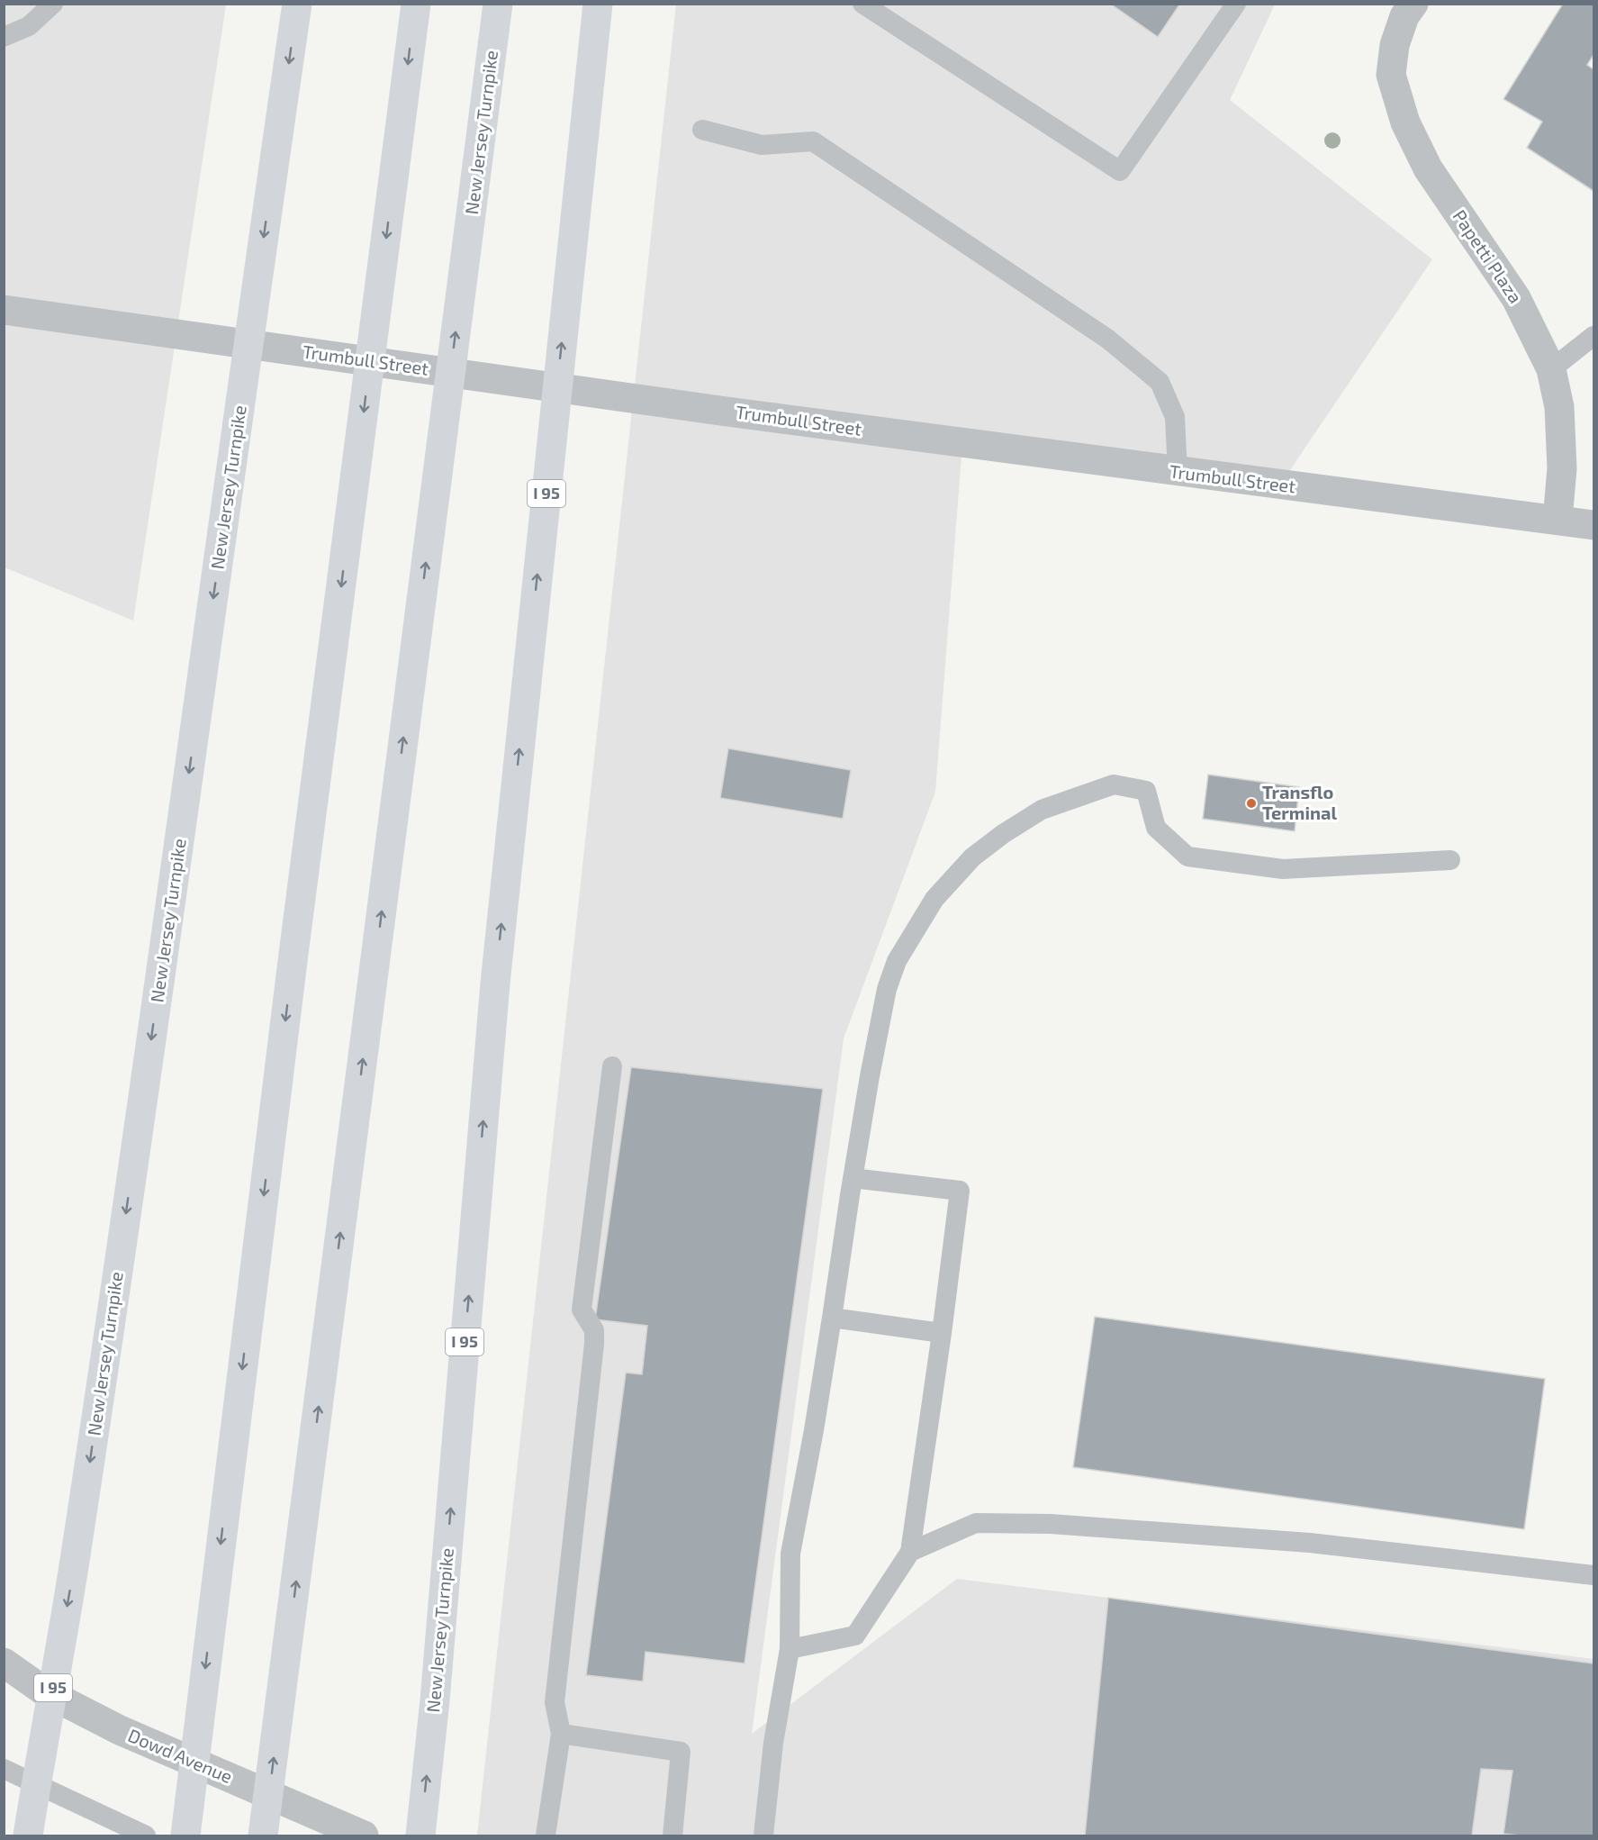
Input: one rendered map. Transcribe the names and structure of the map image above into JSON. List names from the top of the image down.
{
  "streets": {
    "highway": ["New Jersey Turnpike", "I 95"],
    "street": ["Papetti Plaza", "Trumbull Street", "Dowd Avenue"]
  },
  "crossings": [
    ["Papetti Plaza", "Trumbull Street"]
  ],
  "places": ["Transflo Terminal"]
}
